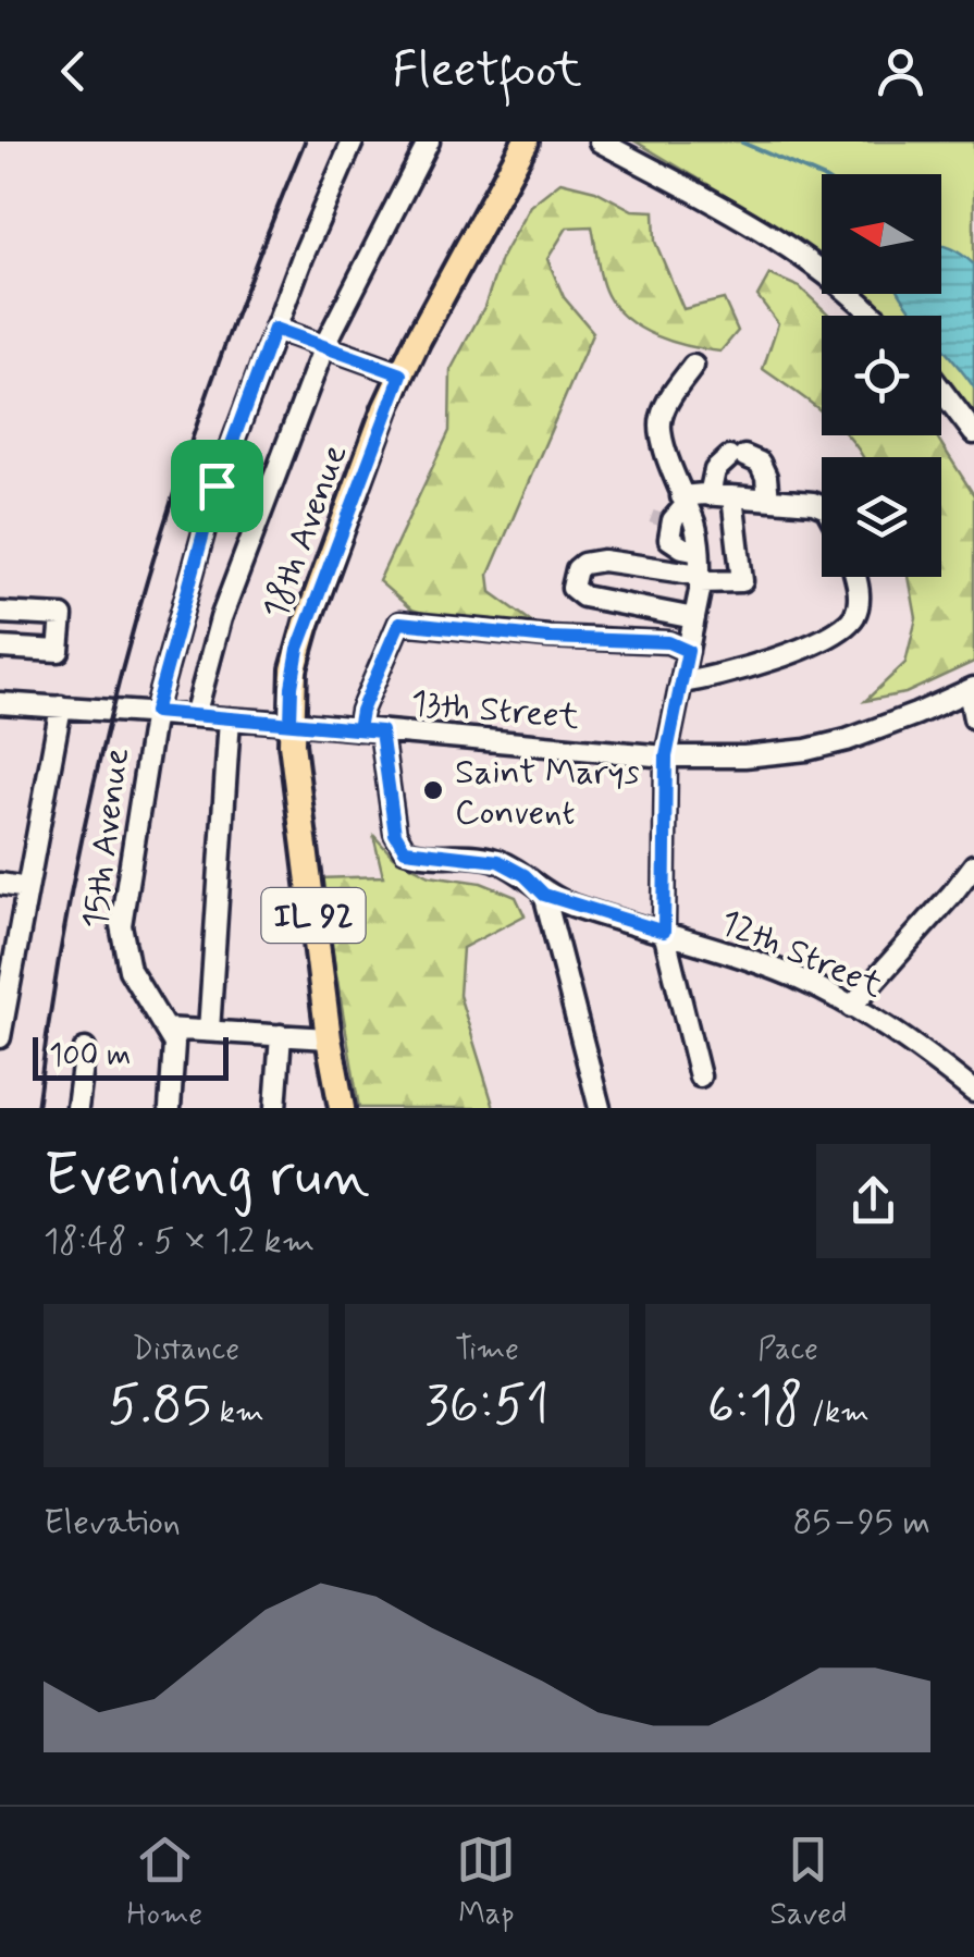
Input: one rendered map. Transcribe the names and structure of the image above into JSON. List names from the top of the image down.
{
  "streets": {
    "main road": ["18th Avenue", "IL 92"],
    "street": ["13th Street", "15th Avenue", "12th Street"]
  },
  "crossings": [
    ["18th Avenue", "13th Street"],
    ["13th Street", "15th Avenue"],
    ["13th Street", "12th Street"]
  ],
  "places": ["Saint Marys Convent"],
  "scale_bar": "100 m",
  "north": "left",
  "page": {
    "header": "Fleetfoot",
    "scale": "100 m",
    "heading": ["Evening run", "18:48 · 5 × 1.2 km"],
    "stats": [
      ["Distance", "5.85 km"],
      ["Time", "36:51"],
      ["Pace", "6:18 /km"]
    ],
    "chart": ["Elevation", "85–95 m"],
    "tabs": ["Home", "Map", "Saved"]
  }
}
